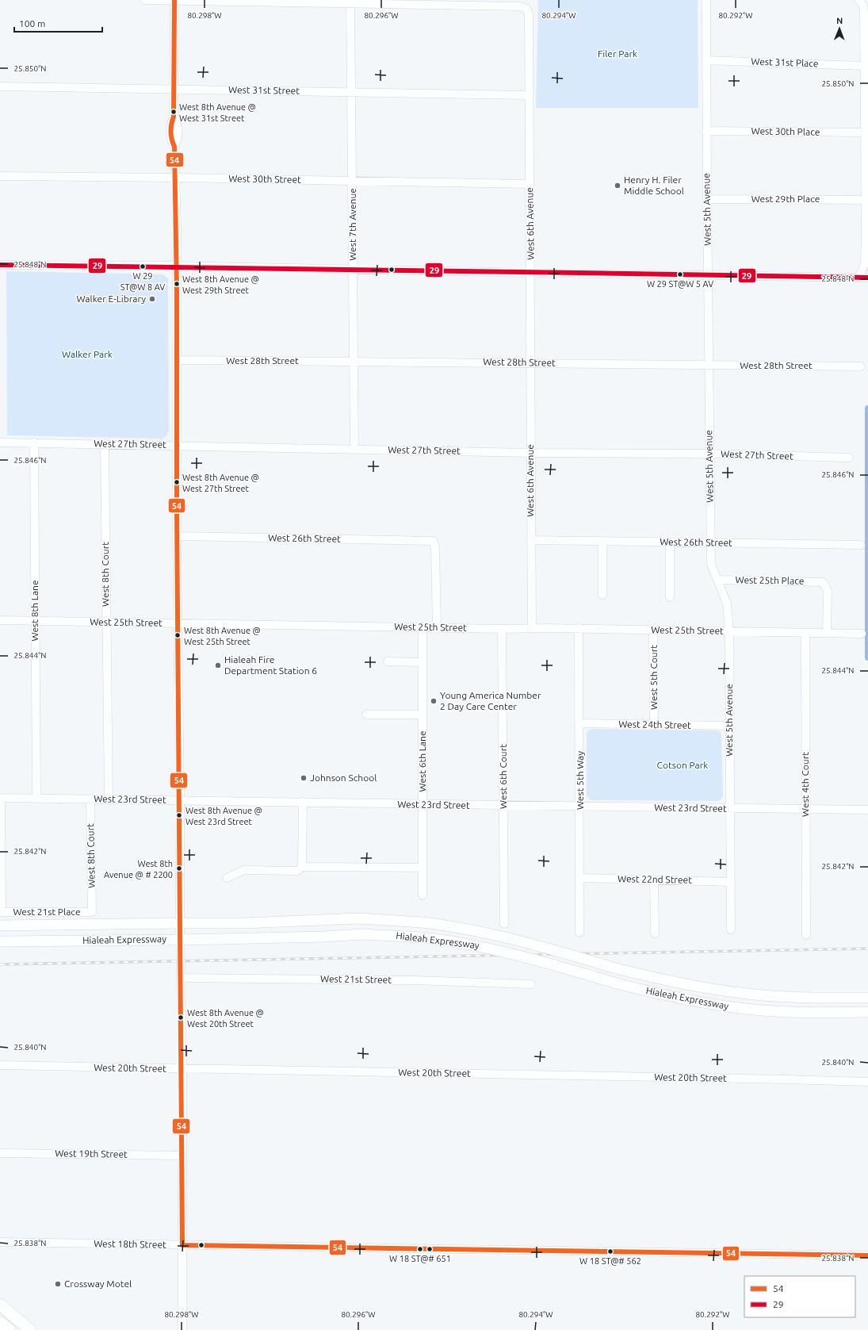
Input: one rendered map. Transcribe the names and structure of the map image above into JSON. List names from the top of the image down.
{
  "streets": {
    "main road": ["Hialeah Expressway"],
    "street": [
      "West 31st Place",
      "West 31st Street",
      "West 30th Place",
      "West 30th Street",
      "West 29th Place",
      "West 5th Avenue",
      "West 6th Avenue",
      "West 7th Avenue",
      "West 28th Street",
      "West 27th Street",
      "West 26th Street",
      "West 8th Court",
      "West 25th Place",
      "West 8th Lane",
      "West 25th Street",
      "West 5th Court",
      "West 24th Street",
      "West 6th Lane",
      "West 6th Court",
      "West 5th Way",
      "West 4th Court",
      "West 23rd Street",
      "West 22nd Street",
      "West 21st Place",
      "West 21st Street",
      "West 20th Street",
      "West 19th Street",
      "West 18th Street"
    ]
  },
  "crossings": [
    ["West 31st Place", "West 5th Avenue"],
    ["West 31st Street", "West 6th Avenue"],
    ["West 31st Street", "West 7th Avenue"],
    ["West 30th Place", "West 5th Avenue"],
    ["West 30th Street", "West 6th Avenue"],
    ["West 30th Street", "West 7th Avenue"],
    ["West 29th Place", "West 5th Avenue"],
    ["West 5th Avenue", "West 28th Street"],
    ["West 5th Avenue", "West 27th Street"],
    ["West 5th Avenue", "West 26th Street"],
    ["West 5th Avenue", "West 25th Place"],
    ["West 5th Avenue", "West 25th Street"],
    ["West 5th Avenue", "West 24th Street"],
    ["West 5th Avenue", "West 23rd Street"],
    ["West 5th Avenue", "West 22nd Street"],
    ["West 6th Avenue", "West 7th Avenue"],
    ["West 6th Avenue", "West 28th Street"],
    ["West 6th Avenue", "West 27th Street"],
    ["West 6th Avenue", "West 26th Street"],
    ["West 6th Avenue", "West 25th Street"],
    ["West 7th Avenue", "West 28th Street"],
    ["West 7th Avenue", "West 27th Street"],
    ["West 27th Street", "West 8th Court"],
    ["West 27th Street", "West 8th Lane"],
    ["West 26th Street", "West 25th Street"],
    ["West 8th Court", "West 25th Street"],
    ["West 8th Court", "West 23rd Street"],
    ["West 8th Court", "West 21st Place"],
    ["West 25th Place", "West 25th Street"],
    ["West 8th Lane", "West 25th Street"],
    ["West 8th Lane", "West 23rd Street"],
    ["West 25th Street", "West 5th Court"],
    ["West 25th Street", "West 6th Lane"],
    ["West 25th Street", "West 6th Court"],
    ["West 25th Street", "West 5th Way"],
    ["West 25th Street", "West 4th Court"],
    ["West 5th Court", "West 24th Street"],
    ["West 24th Street", "West 5th Way"],
    ["West 6th Lane", "West 23rd Street"],
    ["West 6th Court", "West 23rd Street"],
    ["West 5th Way", "West 23rd Street"],
    ["West 5th Way", "West 22nd Street"],
    ["West 4th Court", "West 23rd Street"]
  ],
  "parks": ["Filer Park", "Walker Park", "Cotson Park"],
  "places": [
    "West 8th Avenue @ West 31st Street",
    "Henry H. Filer Middle School",
    "W 29 ST@W 8 AV",
    "W 29 ST@W 5 AV",
    "West 8th Avenue @ West 29th Street",
    "Walker E-Library",
    "West 8th Avenue @ West 27th Street",
    "West 8th Avenue @ West 25th Street",
    "Hialeah Fire Department Station 6",
    "Young America Number 2 Day Care Center",
    "Johnson School",
    "West 8th Avenue @ West 23rd Street",
    "West 8th Avenue @ # 2200",
    "West 8th Avenue @ West 20th Street",
    "W 18 ST@# 651",
    "W 18 ST@# 562",
    "Crossway Motel"
  ],
  "lines": ["transit line 54", "transit line 29"],
  "legend": ["54", "29"],
  "scale_bar": "100 m",
  "north": "top",
  "coordinates": [
    "80.298°W",
    "80.296°W",
    "80.294°W",
    "80.292°W",
    "25.850°N",
    "25.848°N",
    "25.846°N",
    "25.844°N",
    "25.842°N",
    "25.840°N",
    "25.838°N"
  ]
}
